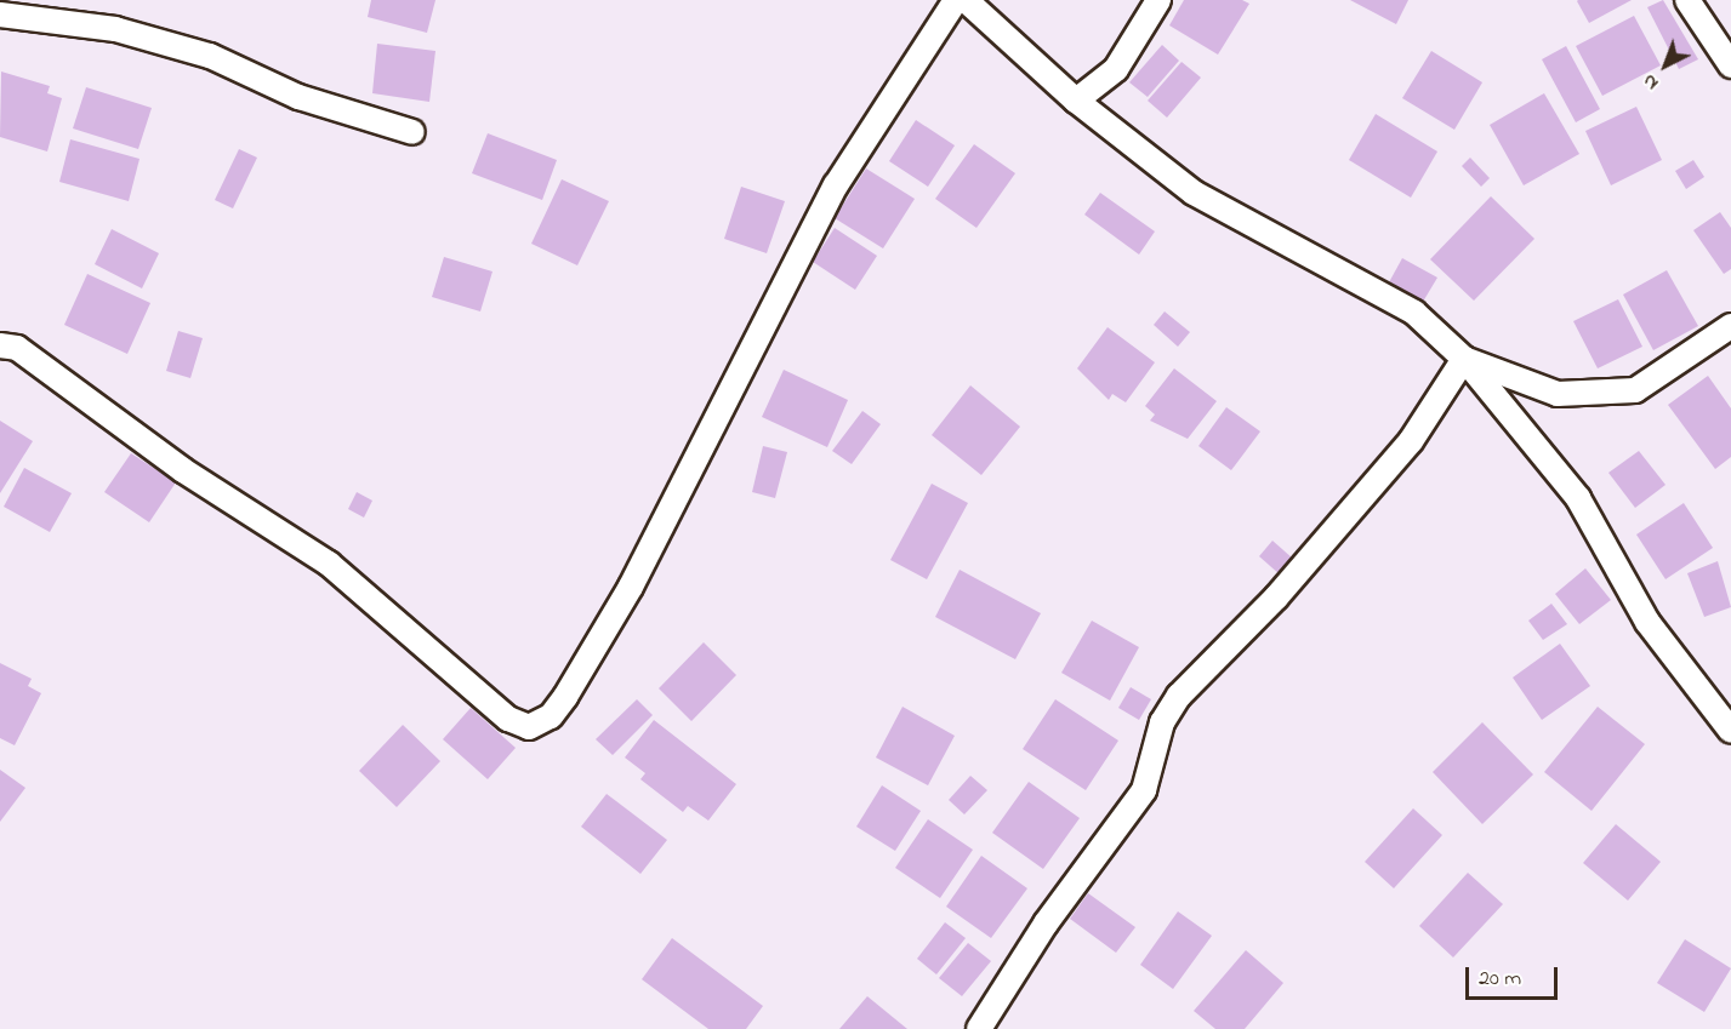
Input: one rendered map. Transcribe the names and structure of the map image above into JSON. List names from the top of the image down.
{
  "scale_bar": "20 m",
  "north": "bottom left"
}
